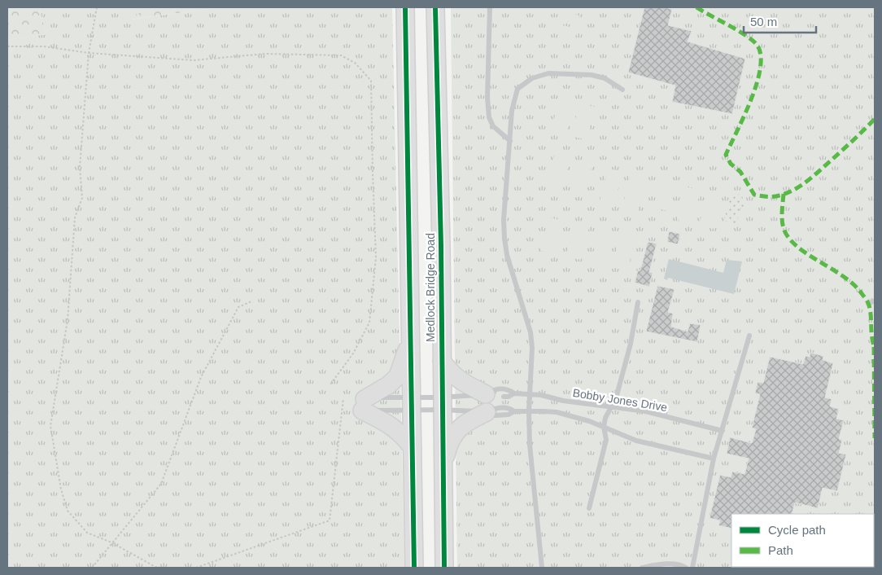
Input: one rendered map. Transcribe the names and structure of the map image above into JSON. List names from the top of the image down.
{
  "streets": {
    "highway": ["Medlock Bridge Road"],
    "lane": ["Bobby Jones Drive"]
  },
  "crossings": [
    ["Medlock Bridge Road", "Bobby Jones Drive"]
  ],
  "legend": ["Cycle path", "Path"],
  "scale_bar": "50 m"
}
